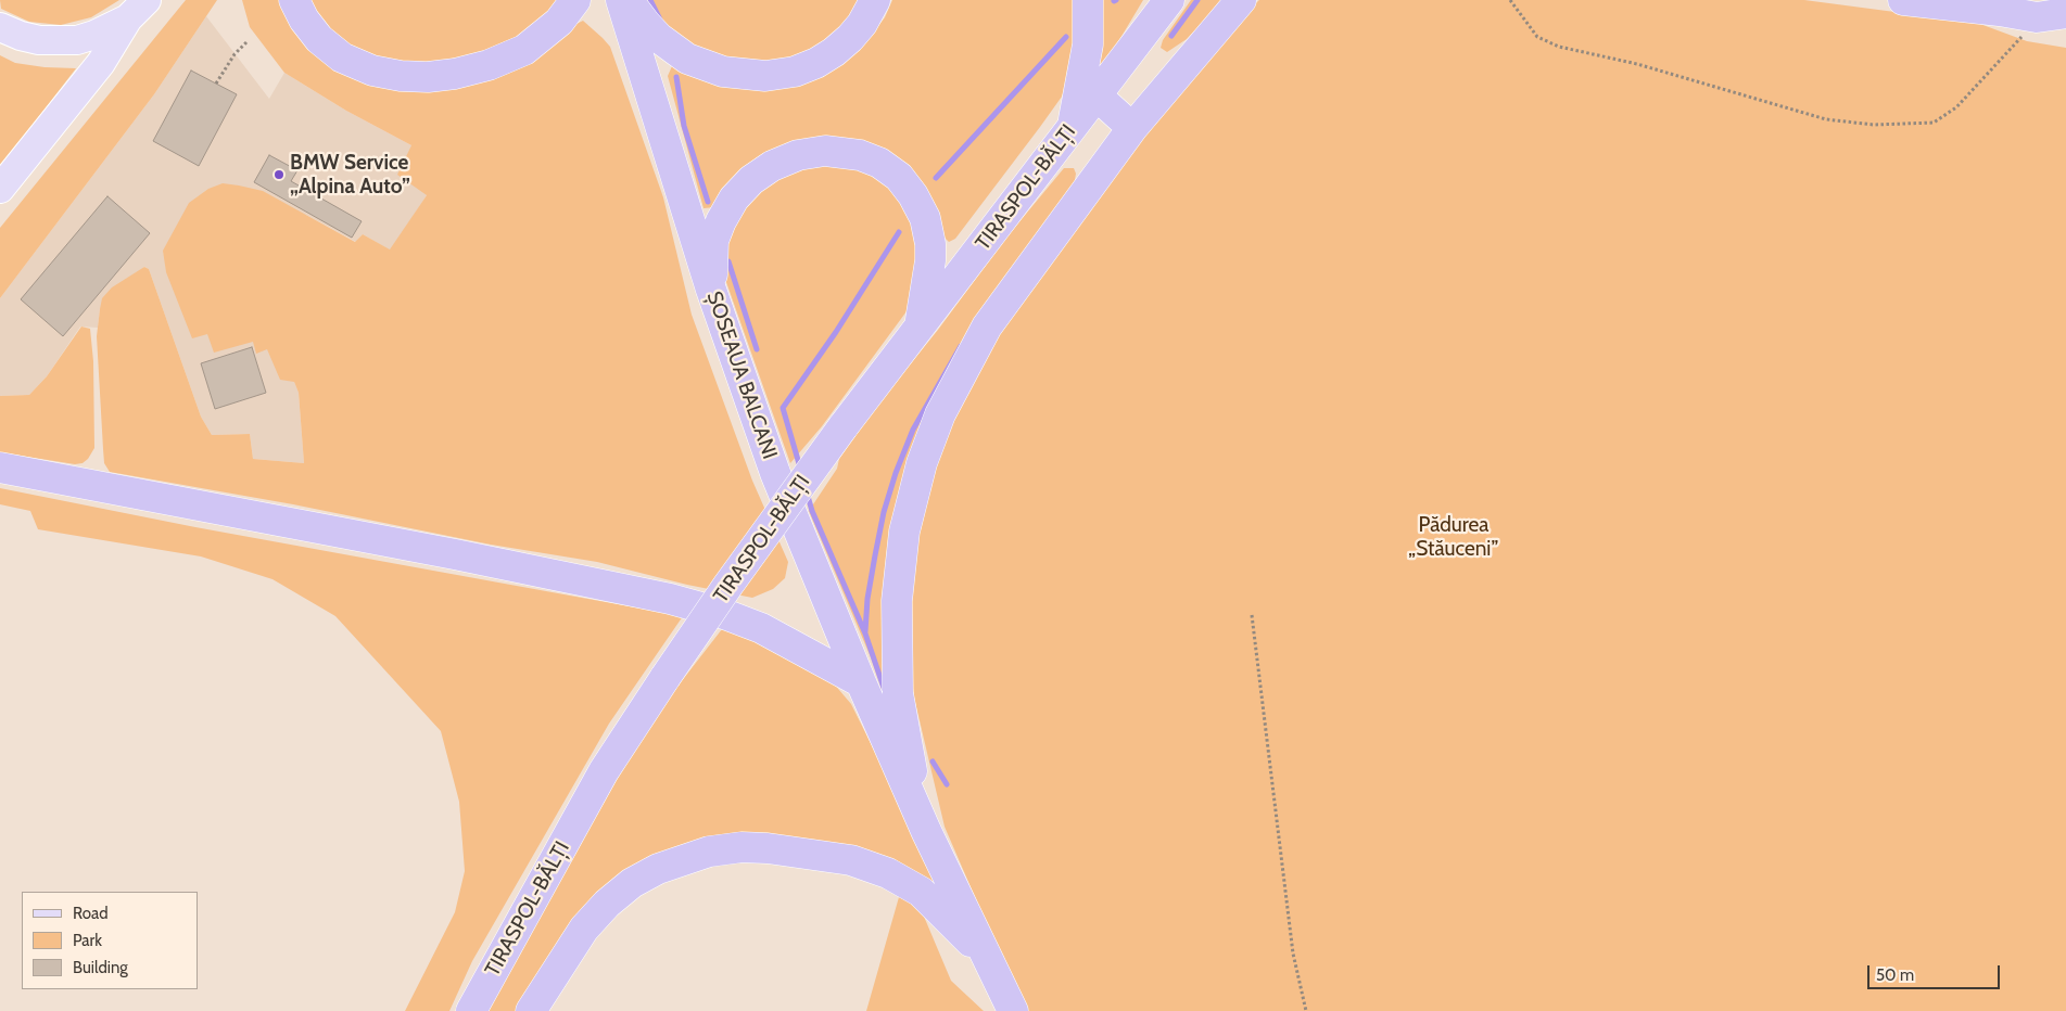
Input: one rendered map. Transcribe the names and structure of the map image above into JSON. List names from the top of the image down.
{
  "streets": {
    "highway": ["TIRASPOL-BĂLȚI", "ȘOSEAUA BALCANI"]
  },
  "parks": ["Pădurea „Stăuceni”"],
  "places": ["BMW Service „Alpina Auto”"],
  "legend": ["Road", "Park", "Building"],
  "scale_bar": "50 m"
}
